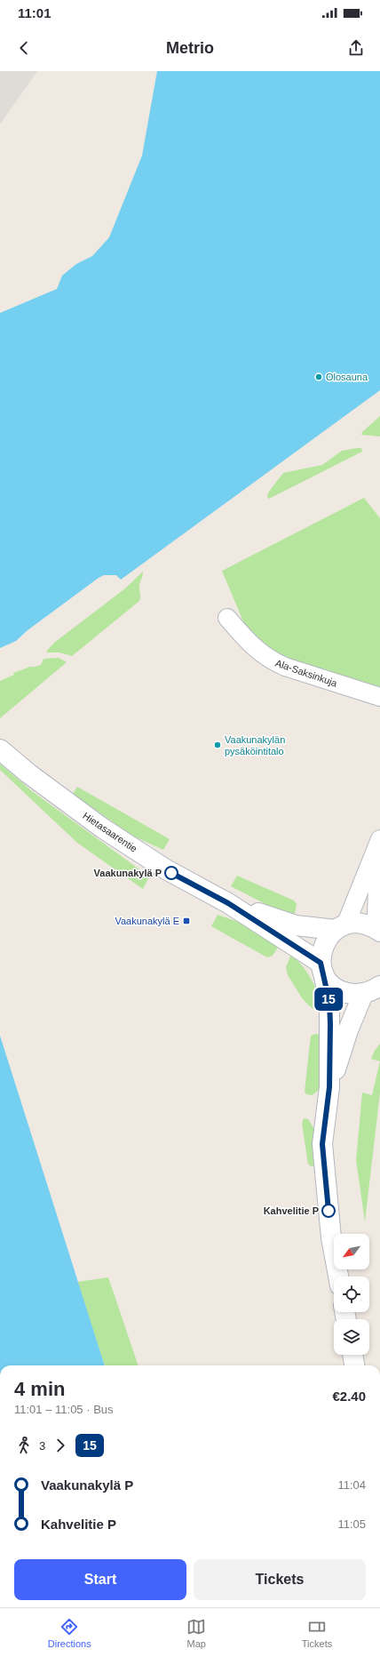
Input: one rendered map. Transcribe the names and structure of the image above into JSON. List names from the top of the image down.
{
  "streets": {
    "street": ["Ala-Saksinkuja", "Hietasaarentie"]
  },
  "places": {
    "other": [
      "Olosauna",
      "Vaakunakylän pysäköintitalo",
      "Vaakunakylä P",
      "Kahvelitie P"
    ],
    "transit": ["Vaakunakylä E"]
  },
  "lines": ["bus line 15"],
  "north": "bottom left",
  "page": {
    "status": "11:01",
    "header": "Metrio",
    "on_map": "15",
    "heading": ["4 min", "11:01 – 11:05 · Bus", "€2.40"],
    "legs": ["3", "15"],
    "list": [
      {
        "name": "Vaakunakylä P",
        "value": "11:04"
      },
      {
        "name": "Kahvelitie P",
        "value": "11:05"
      }
    ],
    "buttons": ["Start", "Tickets"],
    "tabs": ["Directions", "Map", "Tickets"]
  }
}
